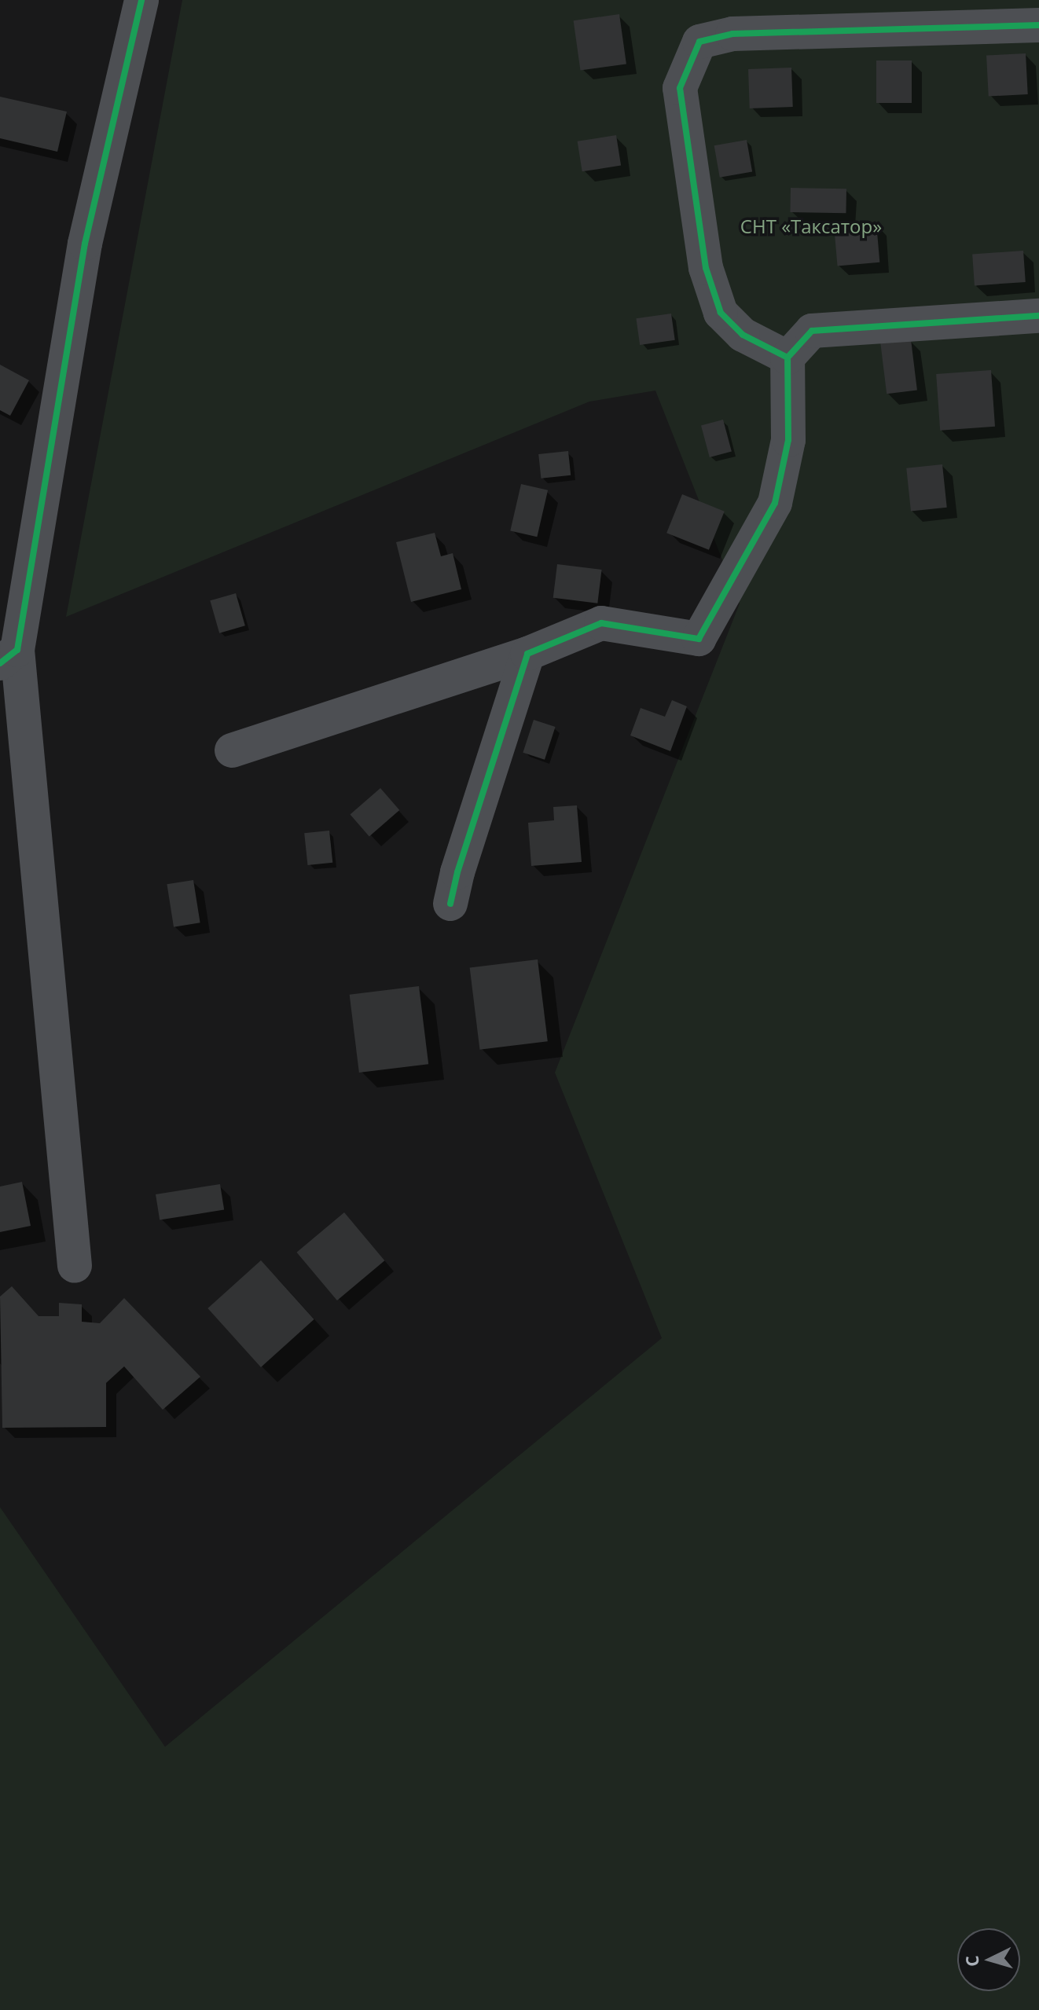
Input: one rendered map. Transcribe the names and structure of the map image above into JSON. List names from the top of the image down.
{
  "parks": ["СНТ «Таксатор»"],
  "north": "left"
}
